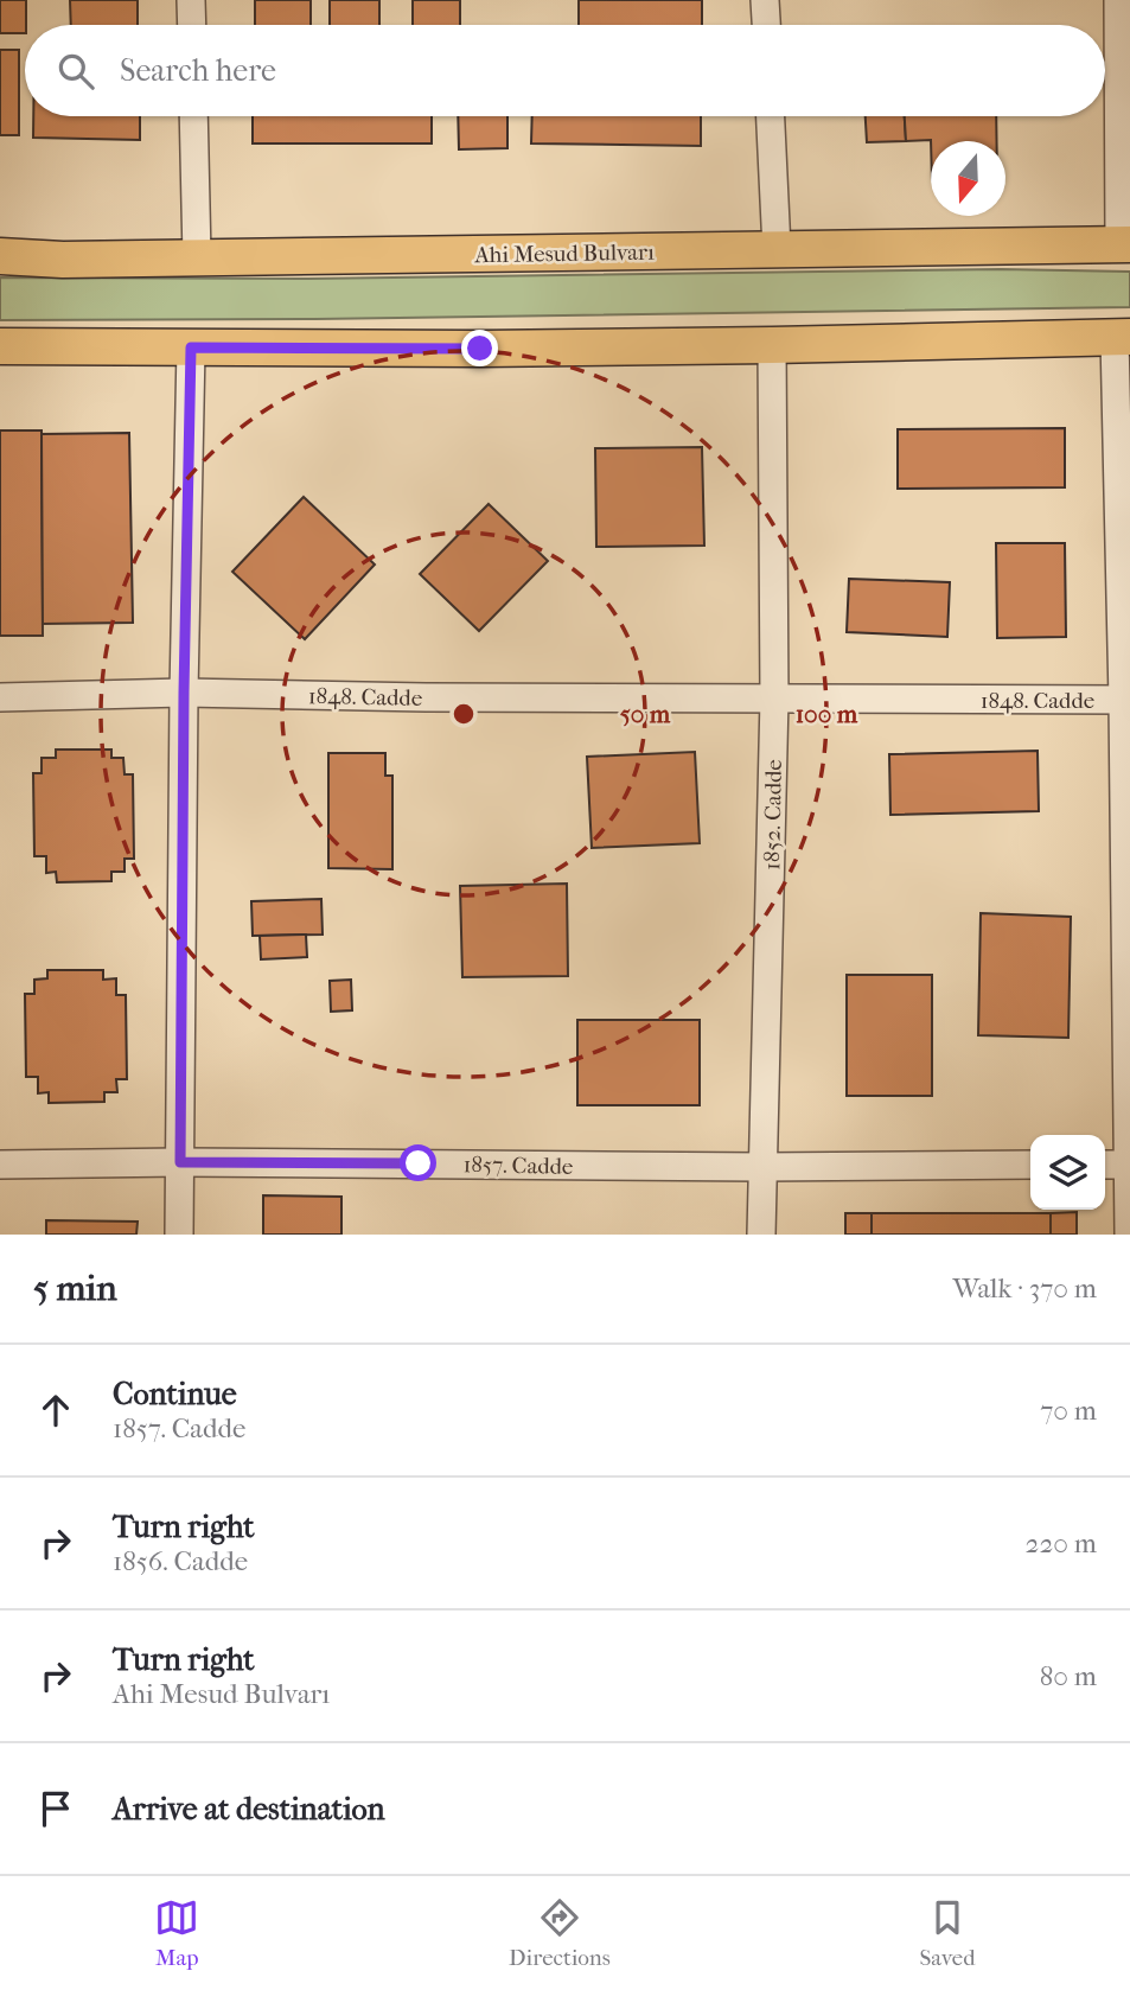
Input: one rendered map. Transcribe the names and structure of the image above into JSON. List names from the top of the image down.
{
  "streets": {
    "main road": ["Ahi Mesud Bulvarı"],
    "street": ["1848. Cadde", "1852. Cadde", "1857. Cadde"]
  },
  "crossings": [
    ["1848. Cadde", "1852. Cadde"],
    ["1852. Cadde", "1857. Cadde"]
  ],
  "north": "bottom",
  "page": {
    "search": "Search here",
    "heading": ["5 min", "Walk · 370 m"],
    "list": [
      ["Continue", "1857. Cadde", "70 m"],
      ["Turn right", "1856. Cadde", "220 m"],
      ["Turn right", "Ahi Mesud Bulvarı", "80 m"],
      "Arrive at destination"
    ],
    "nav": ["Map", "Directions", "Saved"]
  },
  "rings": ["50 m", "100 m"]
}
